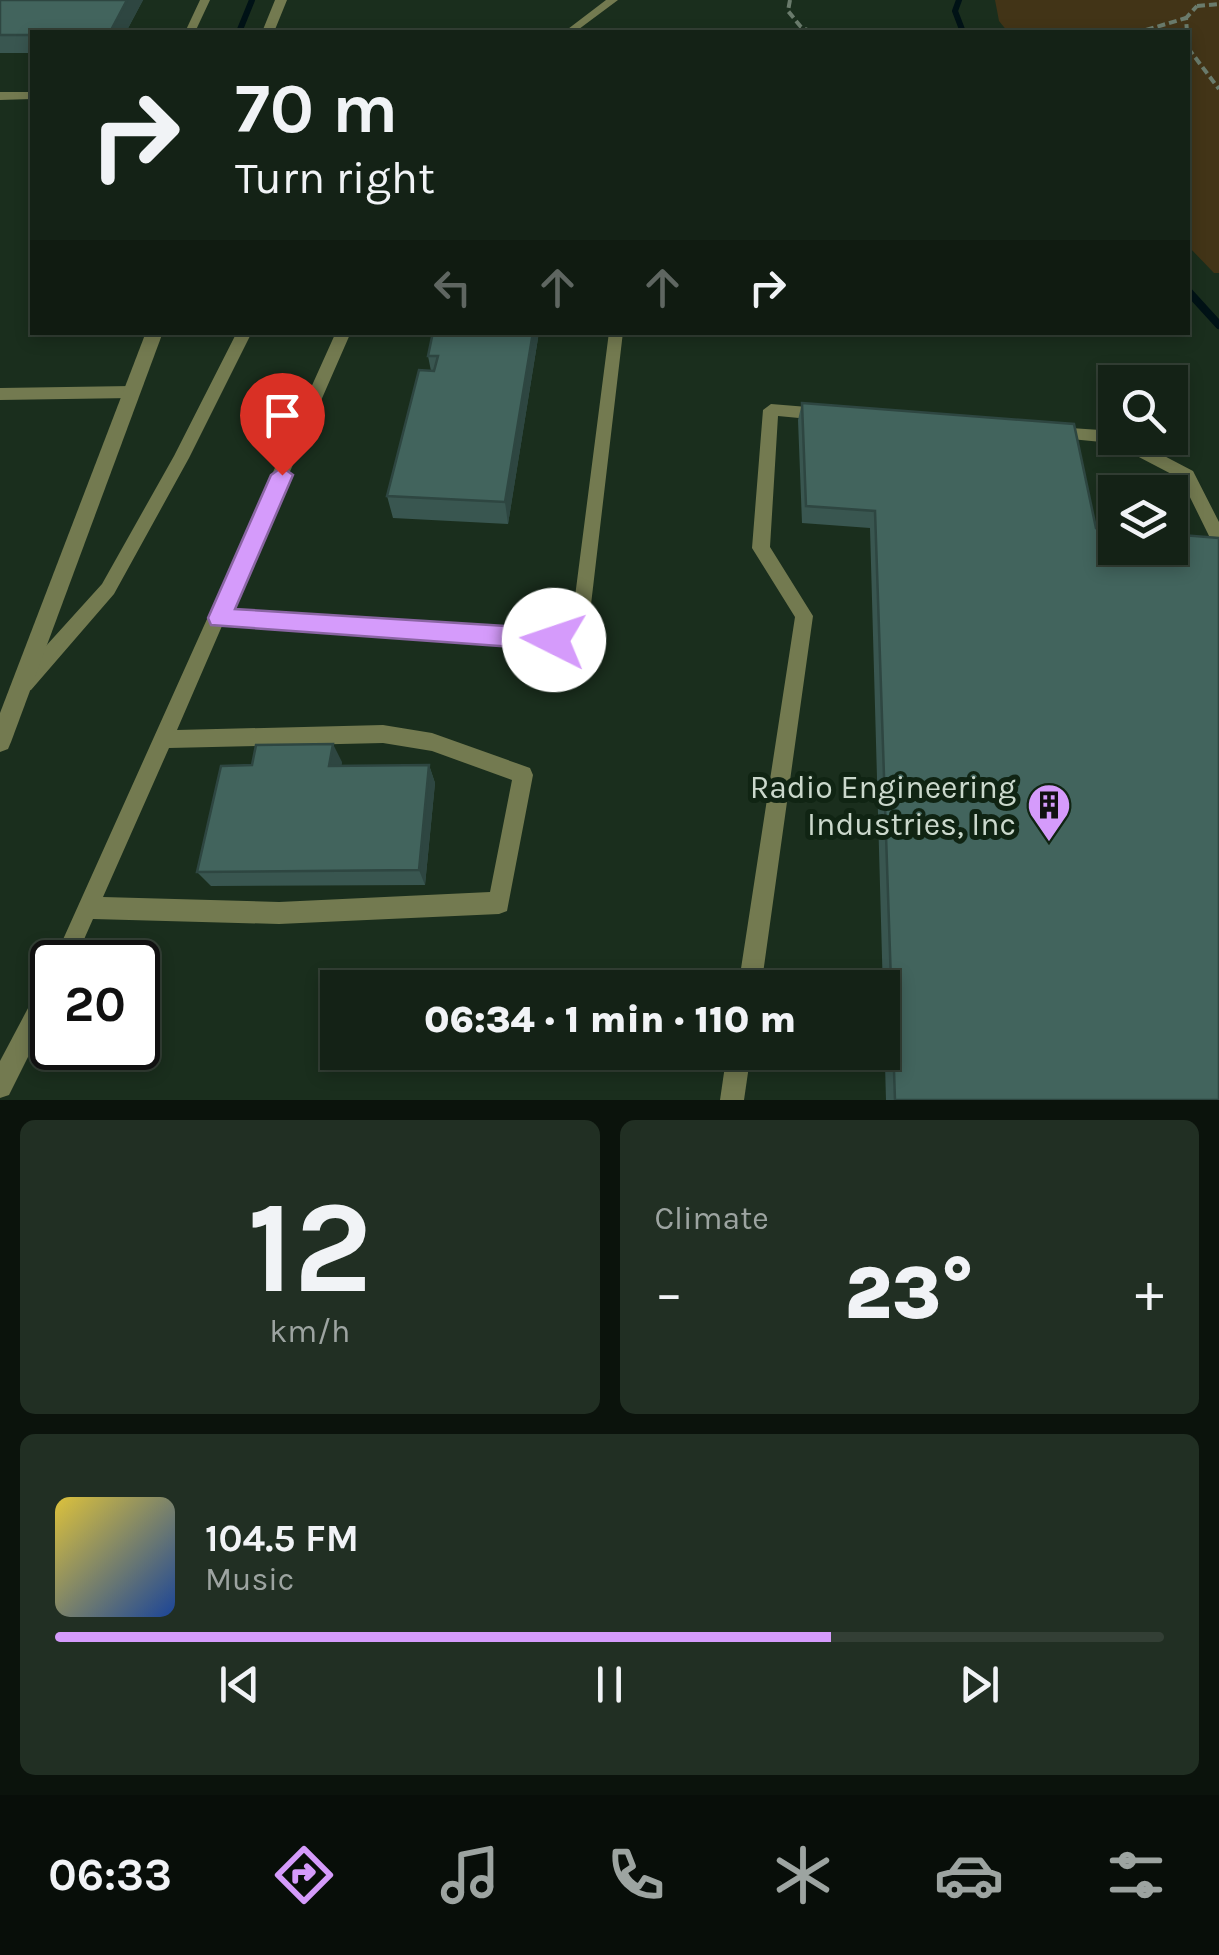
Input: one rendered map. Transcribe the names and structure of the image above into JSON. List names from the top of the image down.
{
  "places": {
    "building": ["Radio Engineering Industries, Inc"]
  },
  "page": {
    "turn": ["70 m", "Turn right"],
    "limit": "20",
    "trip": "06:34 · 1 min · 110 m",
    "tile": [
      ["12", "km/h"],
      "Climate"
    ],
    "heat": ["−", "23°", "+"],
    "song": ["104.5 FM", "Music"],
    "tabs": "06:33"
  }
}
